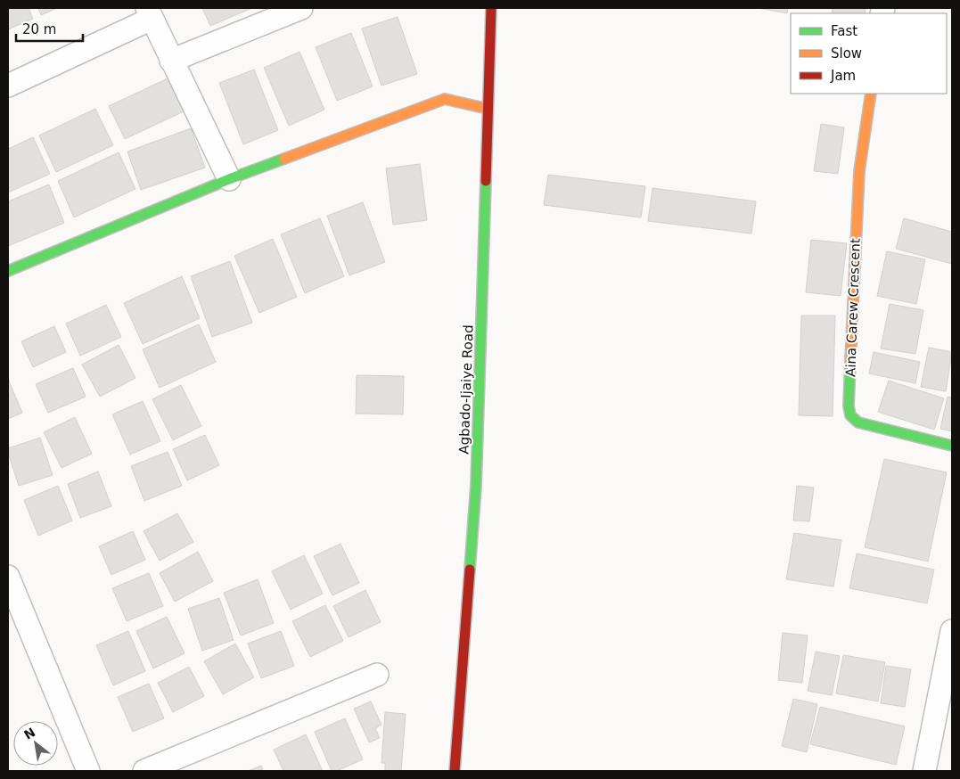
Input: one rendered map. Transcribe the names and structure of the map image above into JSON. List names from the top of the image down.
{
  "streets": {
    "street": ["Aina Carew Crescent", "Agbado-Ijaiye Road"]
  },
  "legend": ["Fast", "Slow", "Jam"],
  "scale_bar": "20 m",
  "north": "top left"
}
